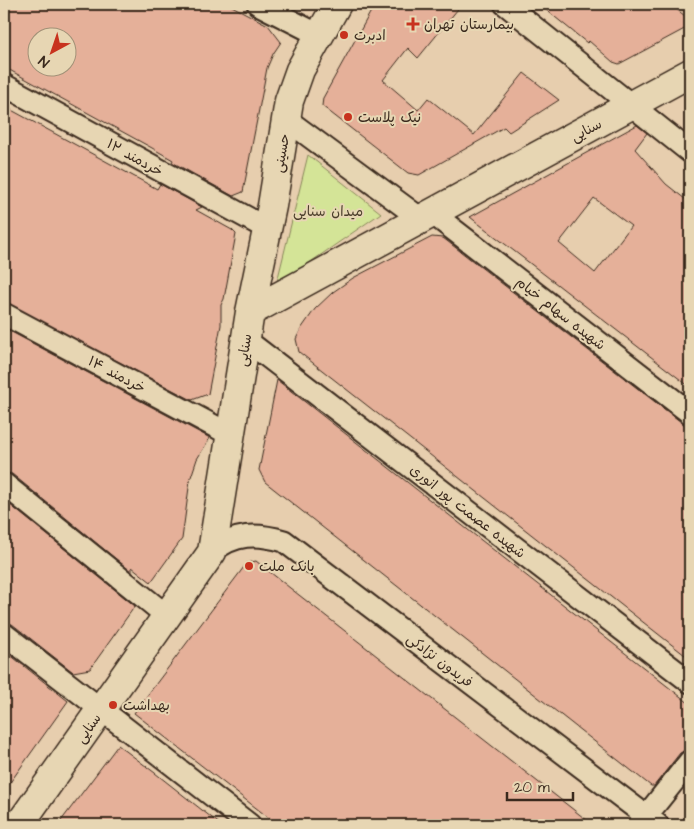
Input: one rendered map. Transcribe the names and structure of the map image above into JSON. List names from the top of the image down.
{
  "streets": {
    "street": [
      "سنایی",
      "حسینی",
      "خردمند ۱۲",
      "شهیده سهام خیام",
      "خردمند ۱۴",
      "شهیده عصمت پور انوری",
      "فریدون نژادکی"
    ]
  },
  "crossings": [
    ["سنایی", "حسینی"],
    ["سنایی", "شهیده سهام خیام"],
    ["سنایی", "خردمند ۱۴"],
    ["سنایی", "شهیده عصمت پور انوری"],
    ["سنایی", "فریدون نژادکی"],
    ["حسینی", "خردمند ۱۲"]
  ],
  "parks": ["میدان سنایی"],
  "places": {
    "health": ["بیمارستان تهران"],
    "other": [
      "ادبرت",
      "نیک پلاست",
      "بانک ملت",
      "بهداشت"
    ]
  },
  "scale_bar": "20 m",
  "north": "bottom left"
}
